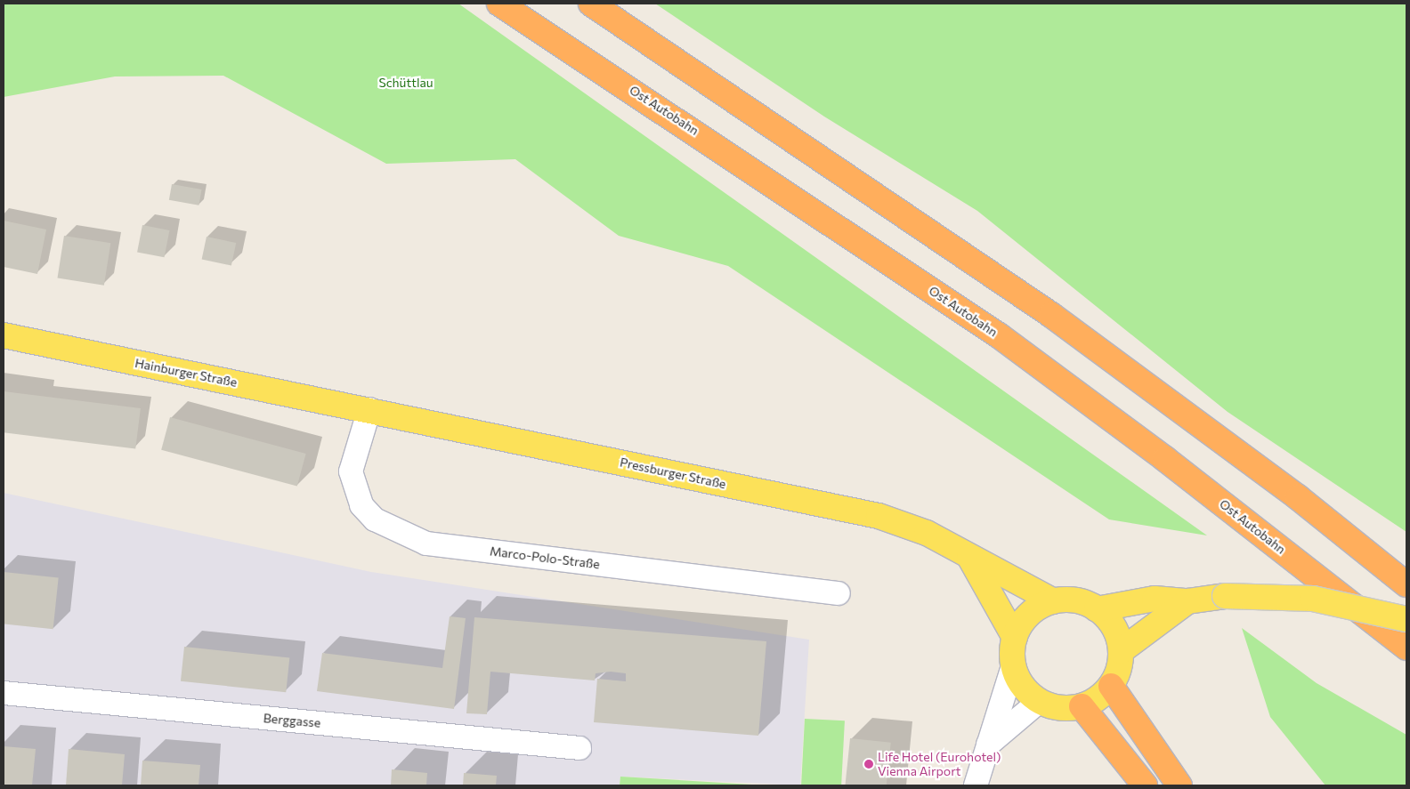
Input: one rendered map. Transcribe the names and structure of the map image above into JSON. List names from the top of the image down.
{
  "streets": {
    "highway": ["Ost Autobahn"],
    "main road": ["Hainburger Straße", "Pressburger Straße"],
    "street": ["Marco-Polo-Straße", "Berggasse"]
  },
  "crossings": [
    ["Hainburger Straße", "Pressburger Straße"],
    ["Hainburger Straße", "Marco-Polo-Straße"],
    ["Pressburger Straße", "Marco-Polo-Straße"]
  ],
  "parks": ["Schüttlau"],
  "places": ["Life Hotel (Eurohotel) Vienna Airport"]
}
